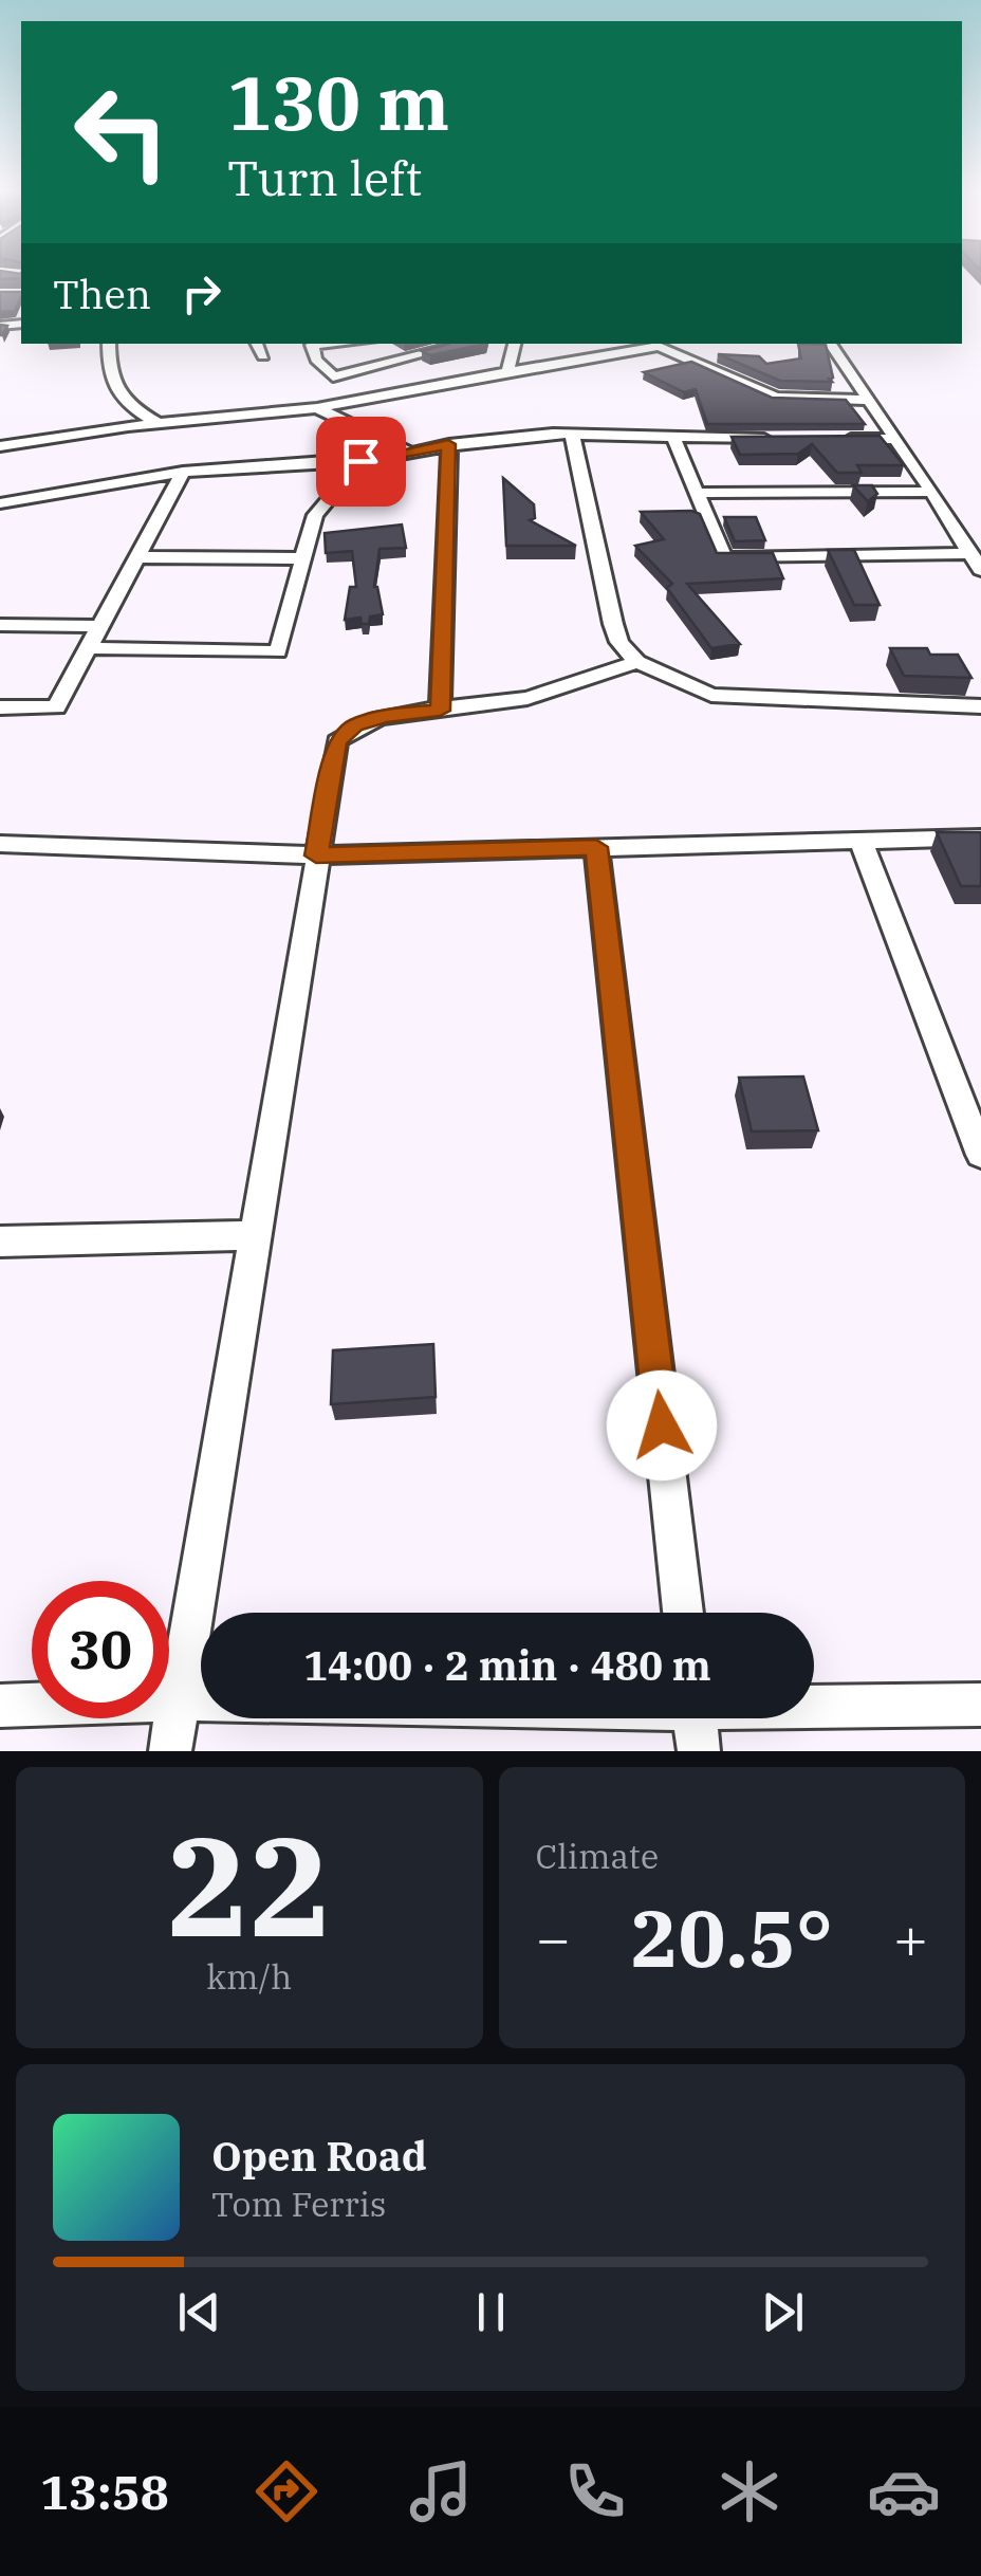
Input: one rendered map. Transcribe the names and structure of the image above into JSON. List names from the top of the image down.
{
  "page": {
    "turn": ["130 m", "Turn left"],
    "then": "Then",
    "limit": "30",
    "trip": "14:00 · 2 min · 480 m",
    "tile": [
      ["22", "km/h"],
      "Climate"
    ],
    "heat": ["−", "20.5°", "+"],
    "song": ["Open Road", "Tom Ferris"],
    "tabs": "13:58"
  }
}
